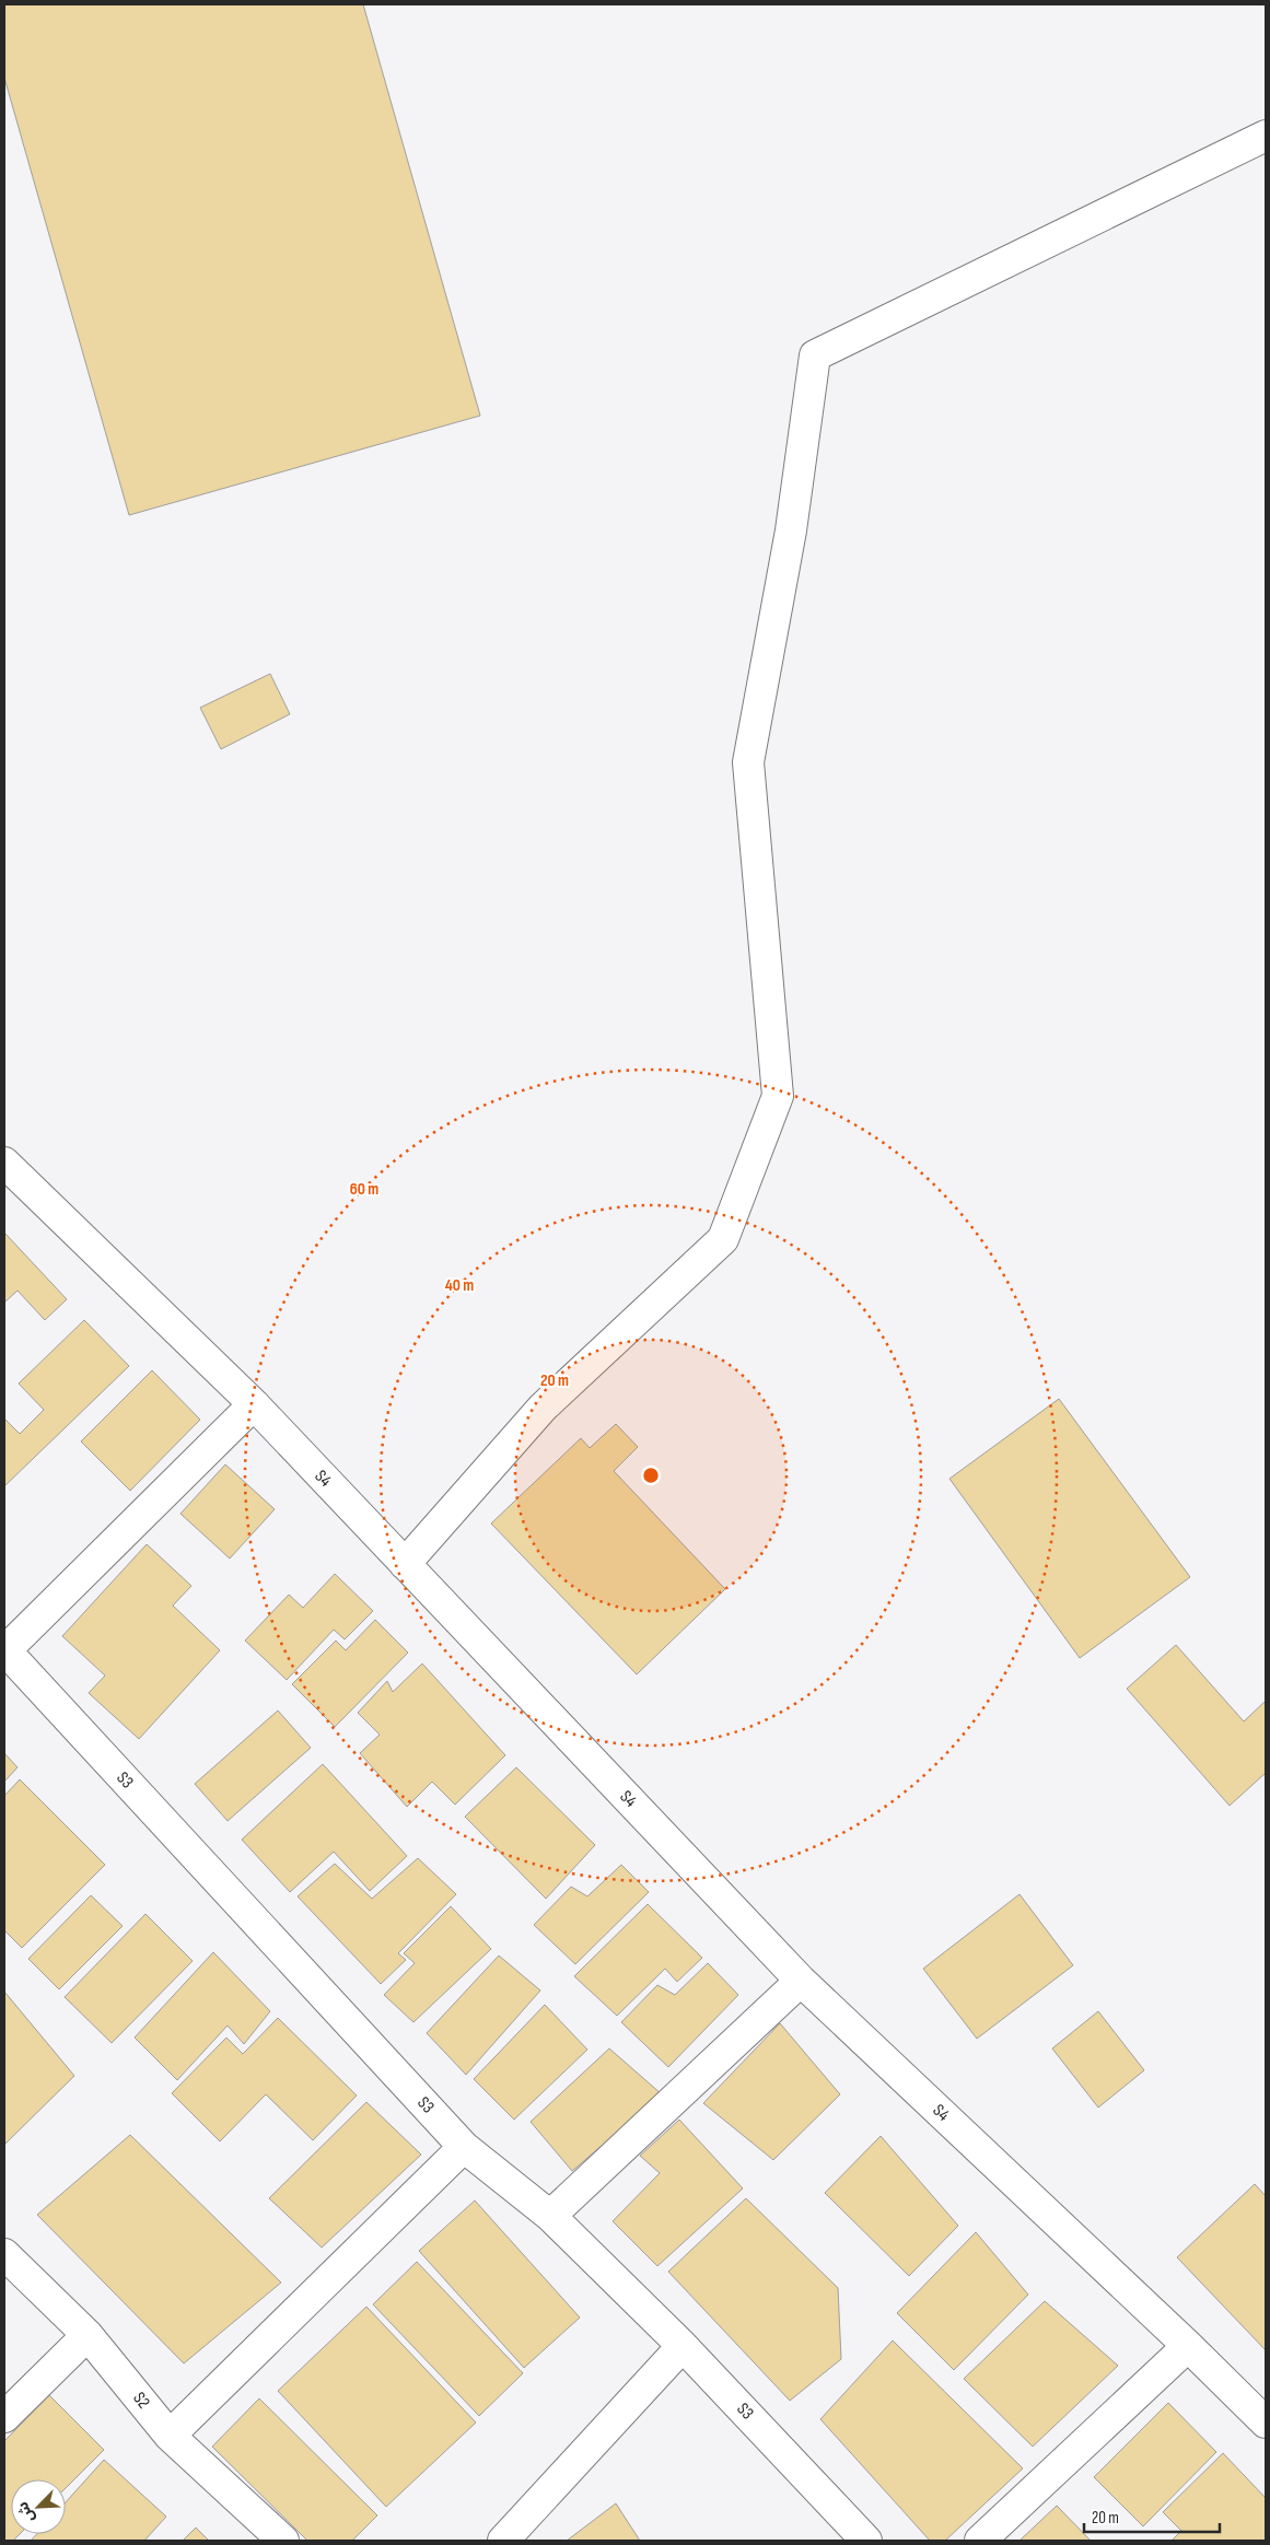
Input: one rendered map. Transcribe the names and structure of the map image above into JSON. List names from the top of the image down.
{
  "streets": {
    "street": ["S4", "S3", "S2"]
  },
  "scale_bar": "20 m",
  "north": "bottom left",
  "rings": ["60 m", "40 m", "20 m"]
}
